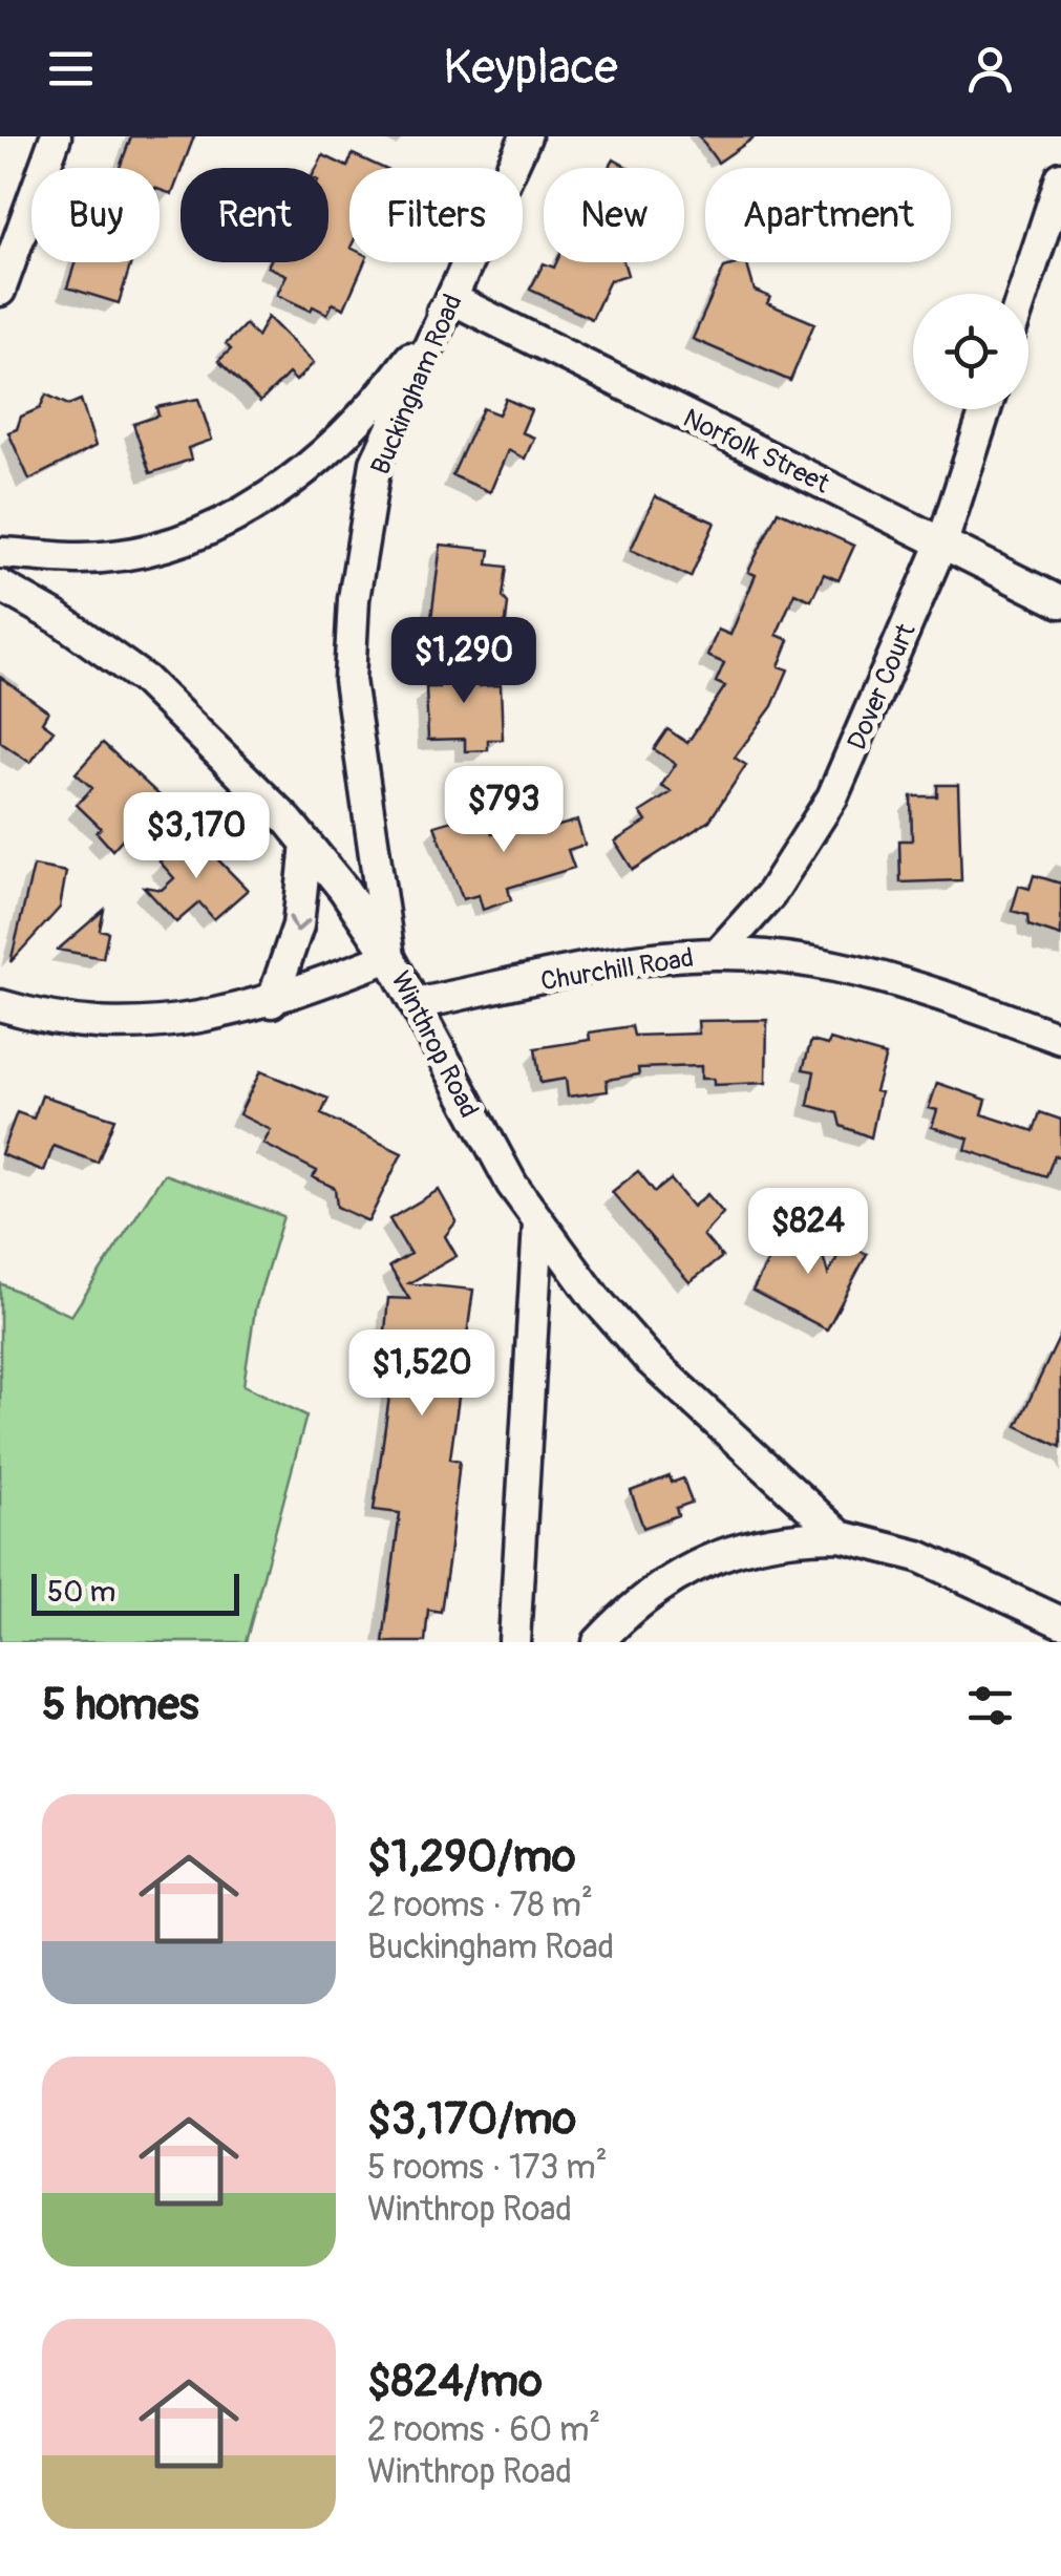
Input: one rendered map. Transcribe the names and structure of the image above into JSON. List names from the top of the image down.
{
  "streets": {
    "street": [
      "Buckingham Road",
      "Norfolk Street",
      "Dover Court",
      "Churchill Road",
      "Winthrop Road"
    ]
  },
  "crossings": [
    ["Buckingham Road", "Norfolk Street"],
    ["Buckingham Road", "Winthrop Road"],
    ["Norfolk Street", "Dover Court"],
    ["Dover Court", "Churchill Road"],
    ["Churchill Road", "Winthrop Road"]
  ],
  "scale_bar": "50 m",
  "page": {
    "header": "Keyplace",
    "chip": [
      "Buy",
      "Rent",
      "Filters",
      "New",
      "Apartment"
    ],
    "price": [
      "$1,290",
      "$793",
      "$3,170",
      "$824",
      "$1,520"
    ],
    "scale": "50 m",
    "heading": "5 homes",
    "list": [
      {
        "name": "$1,290/mo",
        "note": "2 rooms · 78 m² · Buckingham Road"
      },
      {
        "name": "$3,170/mo",
        "note": "5 rooms · 173 m² · Winthrop Road"
      },
      {
        "name": "$824/mo",
        "note": "2 rooms · 60 m² · Winthrop Road"
      }
    ]
  }
}
